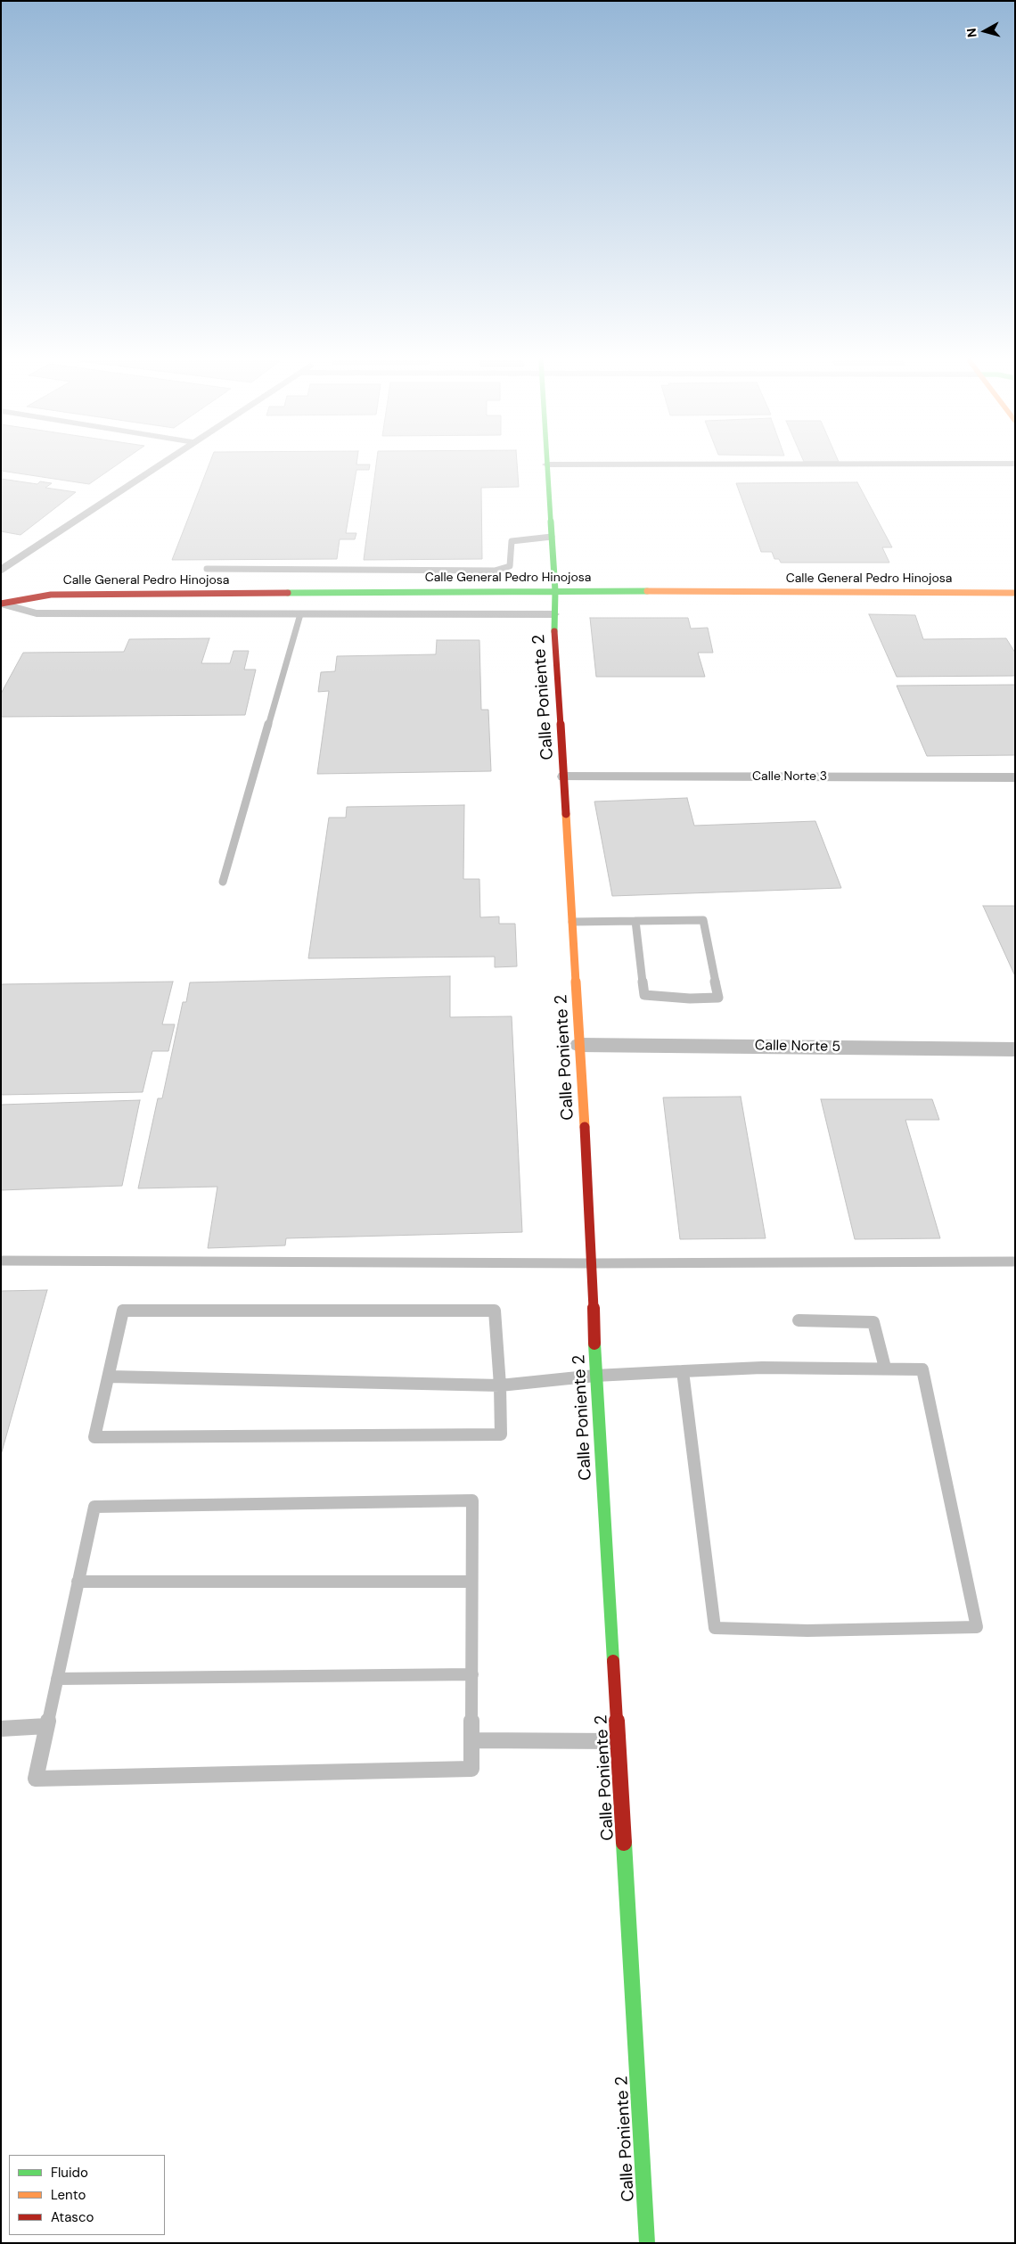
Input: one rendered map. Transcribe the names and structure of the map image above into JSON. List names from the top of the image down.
{
  "streets": {
    "street": [
      "Calle General Pedro Hinojosa",
      "Calle Poniente 2",
      "Calle Norte 3",
      "Calle Norte 5"
    ]
  },
  "crossings": [
    ["Calle General Pedro Hinojosa", "Calle Poniente 2"],
    ["Calle Poniente 2", "Calle Norte 3"],
    ["Calle Poniente 2", "Calle Norte 5"]
  ],
  "legend": ["Fluido", "Lento", "Atasco"],
  "north": "left"
}
